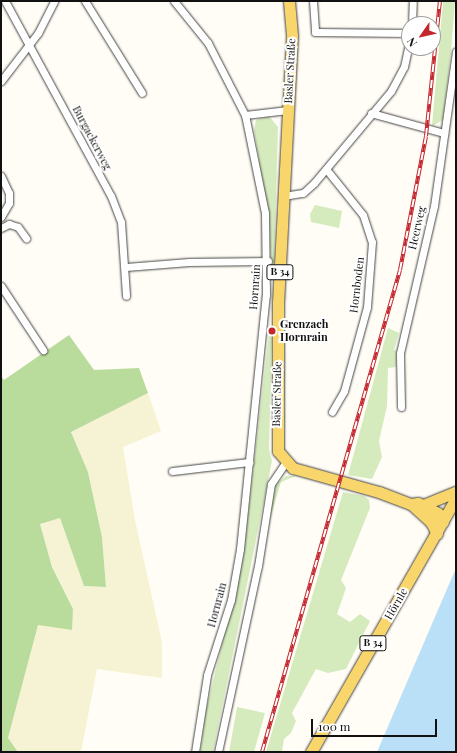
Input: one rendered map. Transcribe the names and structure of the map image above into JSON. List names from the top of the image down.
{
  "streets": {
    "main road": ["Basler Straße", "B 34", "Hörnle"],
    "street": [
      "Burgackerweg",
      "Heerweg",
      "Hornboden",
      "Hornrain"
    ]
  },
  "crossings": [
    ["B 34", "Hörnle"]
  ],
  "places": ["Grenzach Hornrain"],
  "scale_bar": "100 m",
  "north": "bottom left"
}
